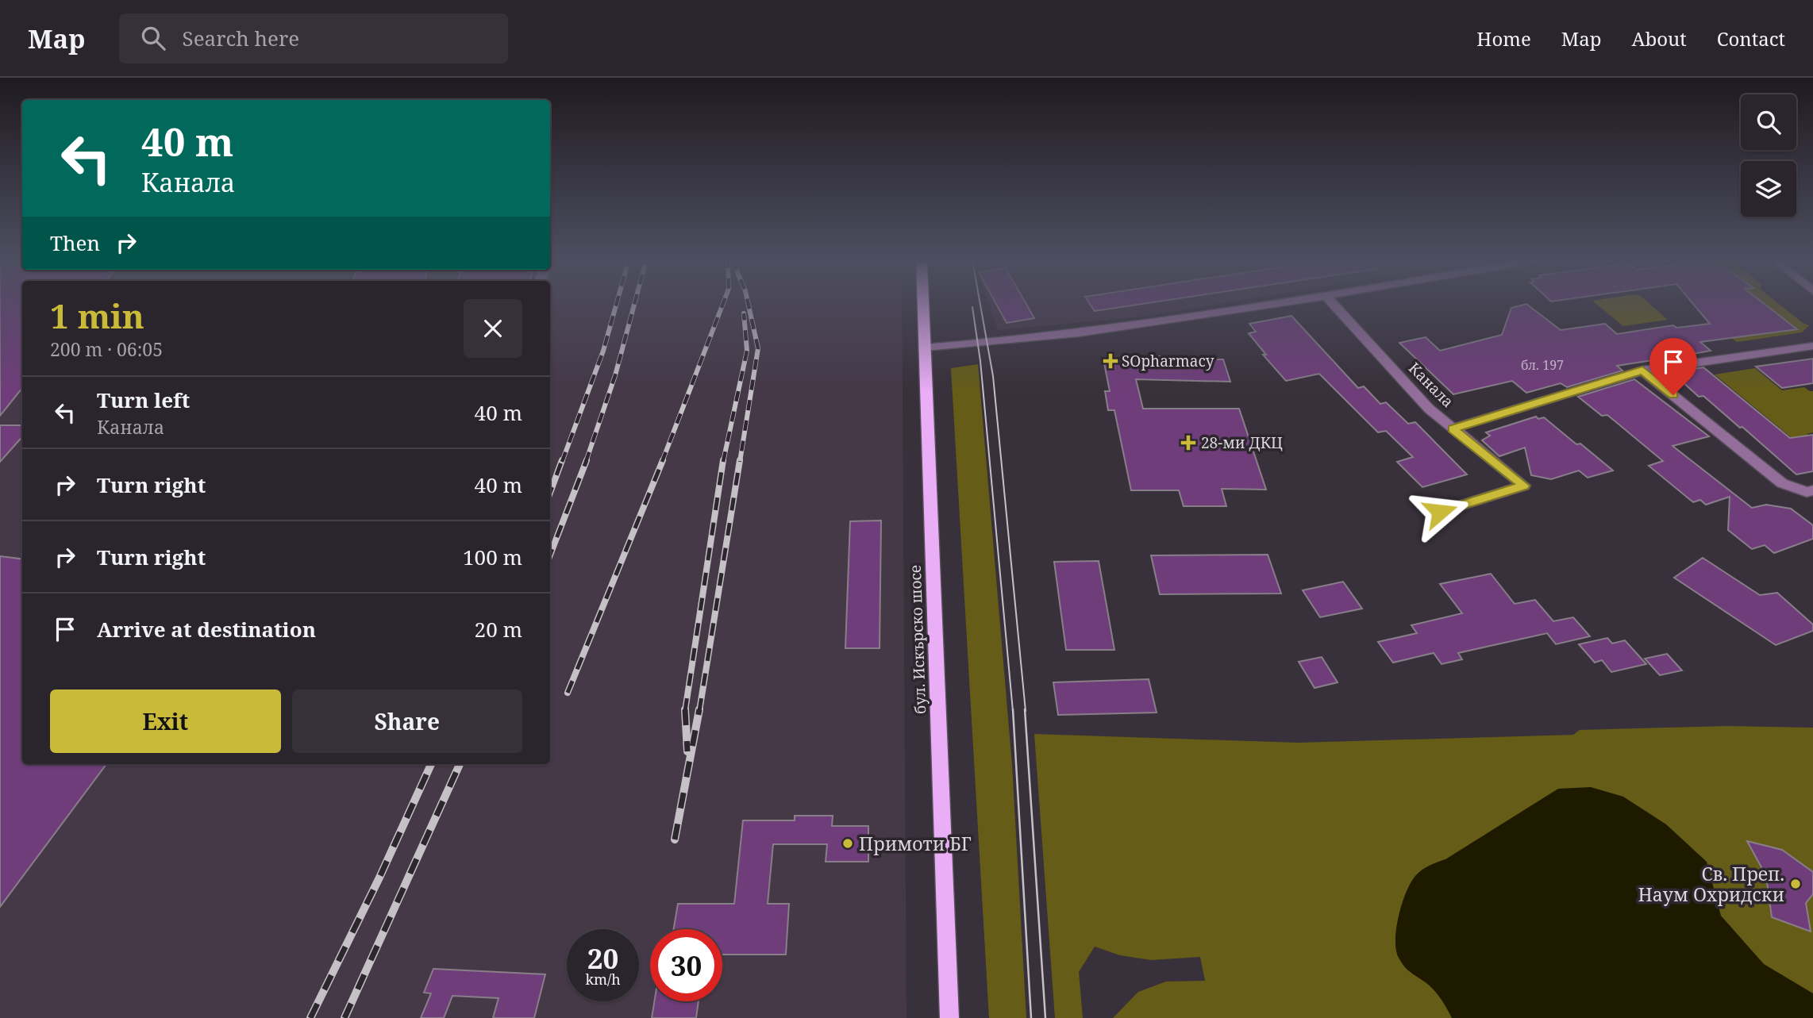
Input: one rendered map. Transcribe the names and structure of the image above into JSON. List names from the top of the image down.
{
  "streets": {
    "main road": ["бул. Искърско шосе"],
    "street": ["Канала"]
  },
  "places": {
    "health": ["SOpharmacy", "28-ми ДКЦ"],
    "other": ["Примоти БГ", "Св. Преп. Наум Охридски"]
  },
  "house_numbers": ["бл. 197"],
  "page": {
    "header": "Map",
    "search": "Search here",
    "nav": [
      "Home",
      "Map",
      "About",
      "Contact"
    ],
    "turn": ["40 m", "Канала"],
    "then": "Then",
    "heading": ["1 min", "200 m · 06:05"],
    "list": [
      {
        "name": "Turn left",
        "note": "Канала",
        "value": "40 m"
      },
      {
        "name": "Turn right",
        "value": "40 m"
      },
      {
        "name": "Turn right",
        "value": "100 m"
      },
      {
        "name": "Arrive at destination",
        "value": "20 m"
      }
    ],
    "buttons": ["Exit", "Share"],
    "speed": "20 km/h",
    "limit": "30"
  }
}
